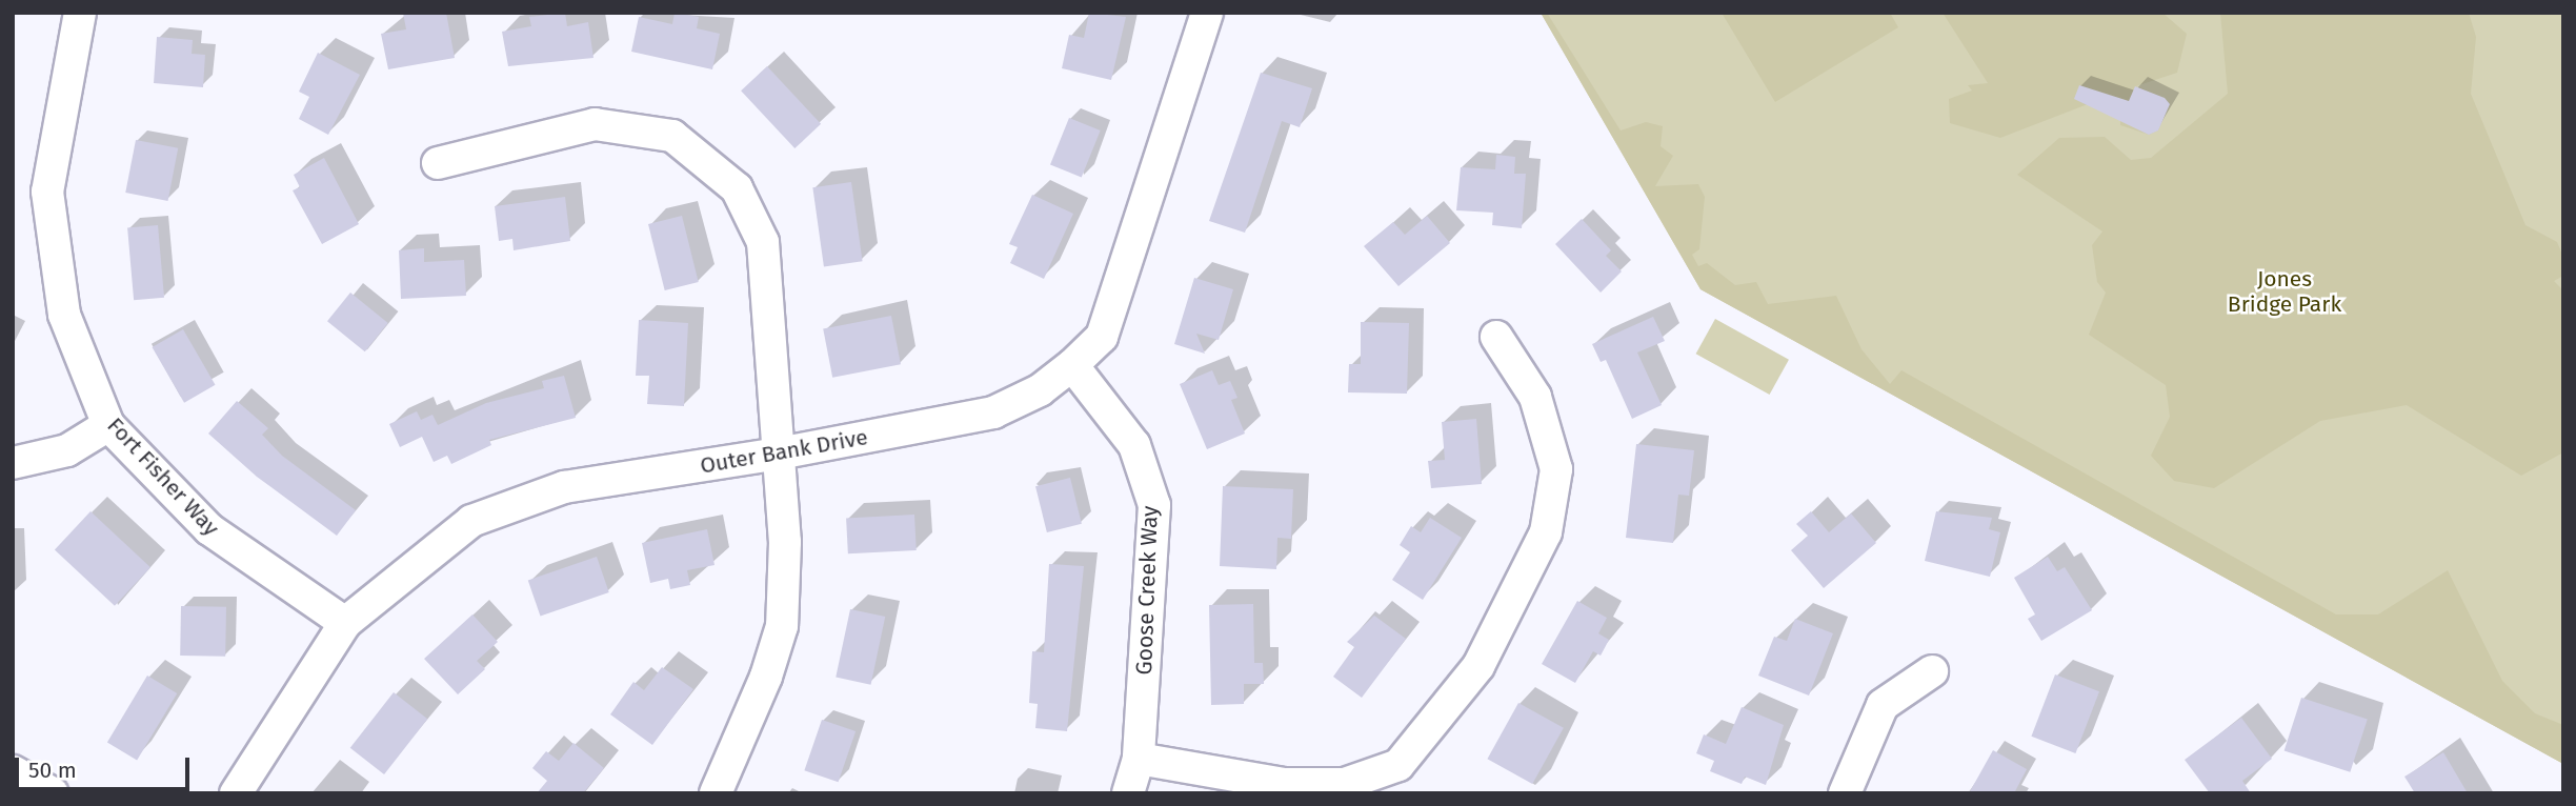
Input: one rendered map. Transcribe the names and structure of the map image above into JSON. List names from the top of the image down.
{
  "streets": {
    "street": ["Outer Bank Drive", "Fort Fisher Way", "Goose Creek Way"]
  },
  "crossings": [
    ["Outer Bank Drive", "Fort Fisher Way"],
    ["Outer Bank Drive", "Goose Creek Way"]
  ],
  "parks": ["Jones Bridge Park"],
  "scale_bar": "50 m"
}
